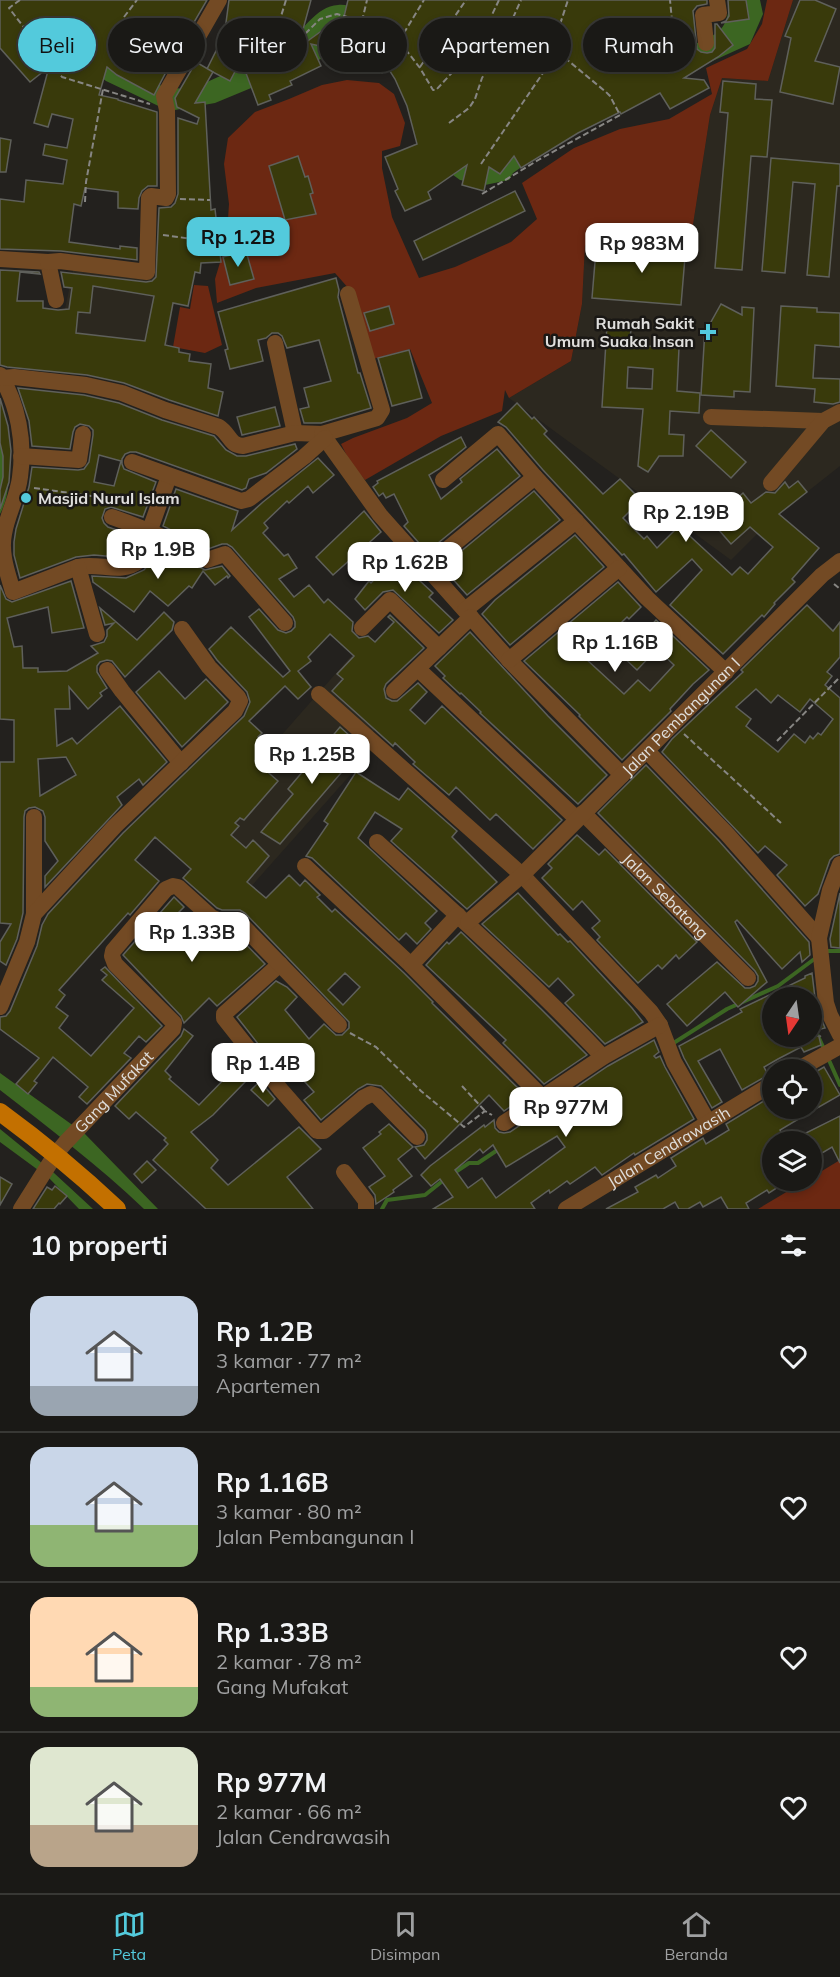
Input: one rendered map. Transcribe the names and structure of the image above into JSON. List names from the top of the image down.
{
  "streets": {
    "street": [
      "Jalan Pembangunan I",
      "Jalan Sebatong",
      "Gang Mufakat",
      "Jalan Cendrawasih"
    ]
  },
  "crossings": [
    ["Jalan Pembangunan I", "Jalan Sebatong"]
  ],
  "places": {
    "health": ["Rumah Sakit Umum Suaka Insan"],
    "other": ["Masjid Nurul Islam"]
  },
  "north": "bottom",
  "page": {
    "chip": [
      "Beli",
      "Sewa",
      "Filter",
      "Baru",
      "Apartemen",
      "Rumah"
    ],
    "price": [
      "Rp 1.2B",
      "Rp 983M",
      "Rp 2.19B",
      "Rp 1.9B",
      "Rp 1.62B",
      "Rp 1.16B",
      "Rp 1.25B",
      "Rp 1.33B",
      "Rp 1.4B",
      "Rp 977M"
    ],
    "heading": "10 properti",
    "list": [
      {
        "name": "Rp 1.2B",
        "note": "3 kamar · 77 m² · Apartemen"
      },
      {
        "name": "Rp 1.16B",
        "note": "3 kamar · 80 m² · Jalan Pembangunan I"
      },
      {
        "name": "Rp 1.33B",
        "note": "2 kamar · 78 m² · Gang Mufakat"
      },
      {
        "name": "Rp 977M",
        "note": "2 kamar · 66 m² · Jalan Cendrawasih"
      }
    ],
    "tabs": ["Peta", "Disimpan", "Beranda"]
  }
}
